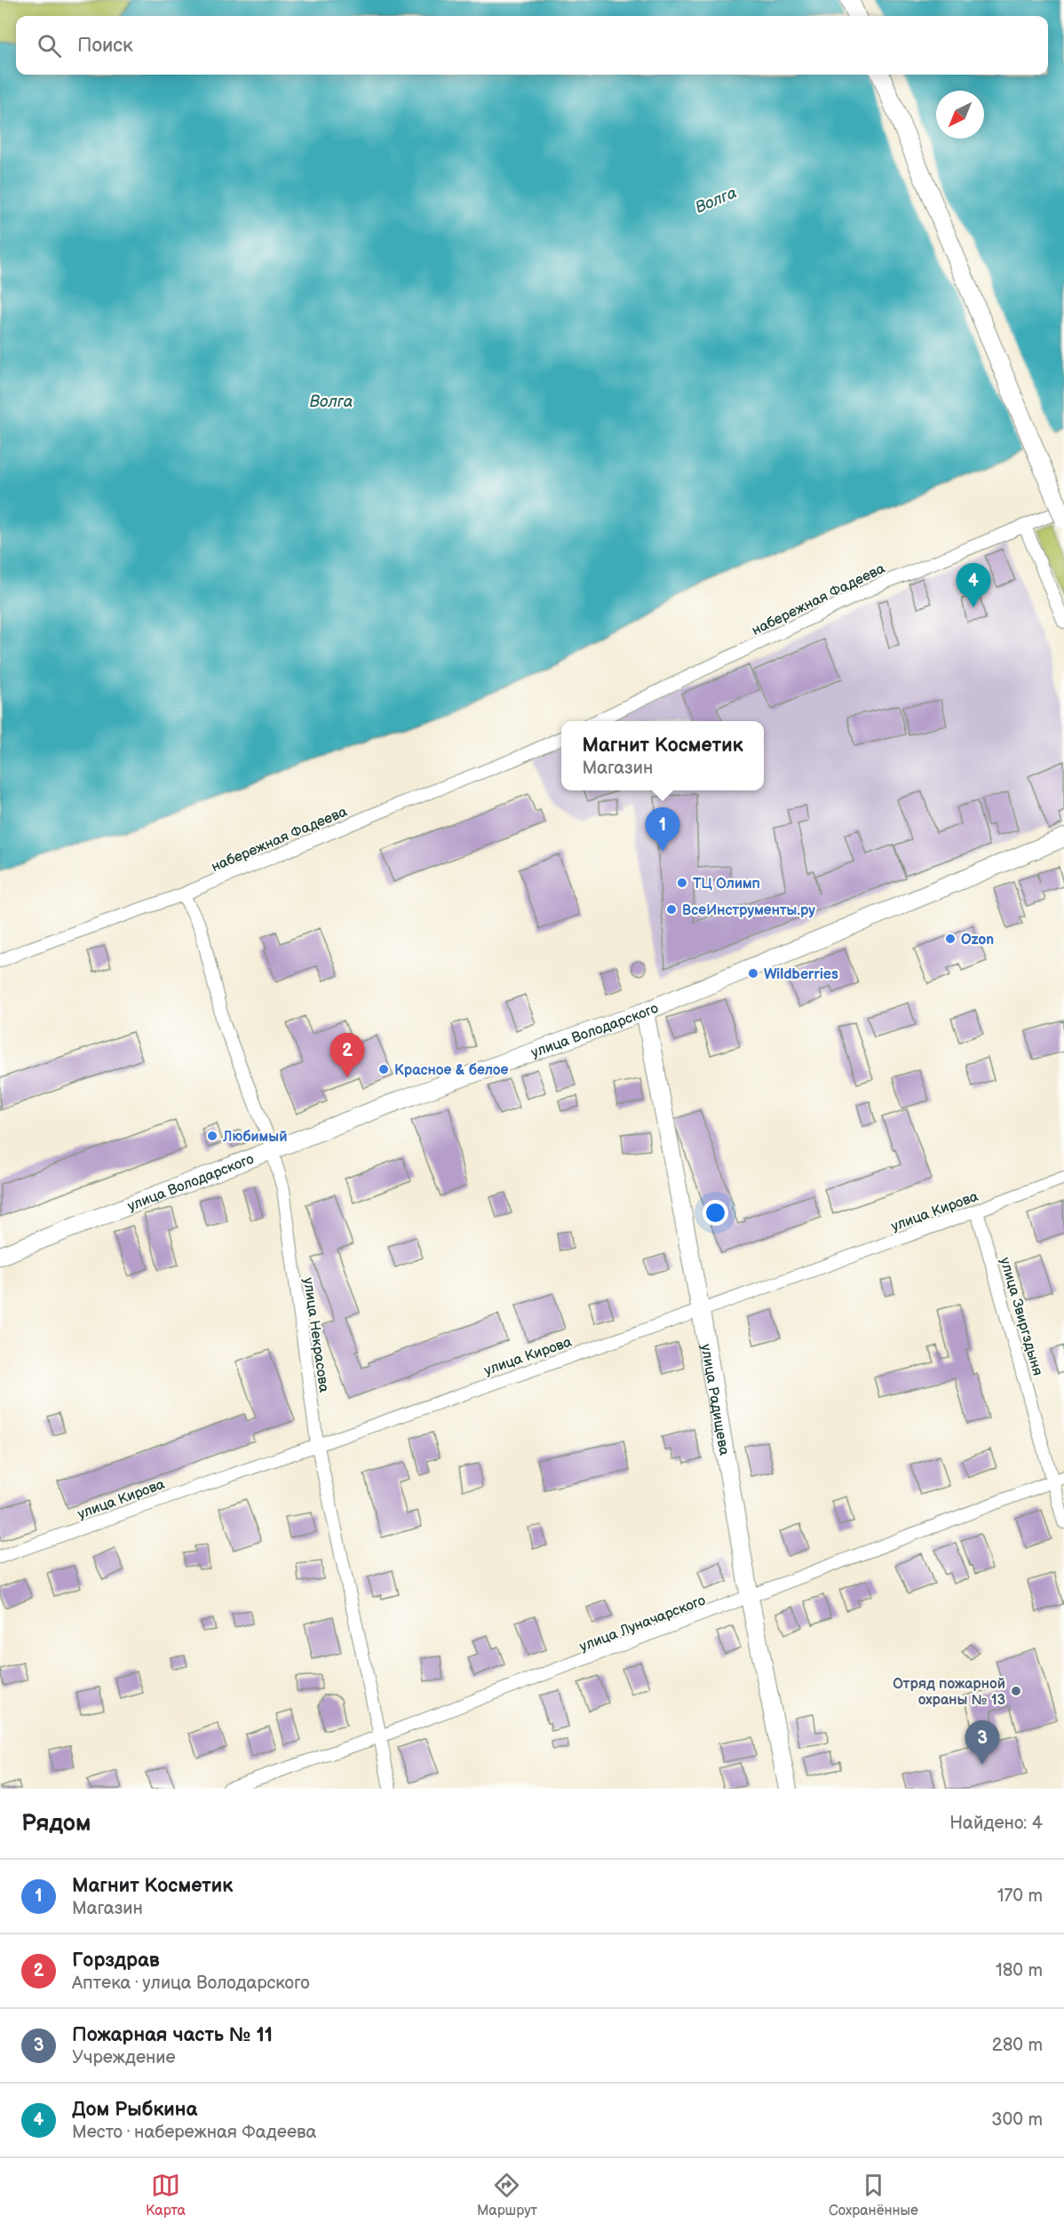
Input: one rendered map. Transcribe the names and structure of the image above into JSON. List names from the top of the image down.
{
  "streets": {
    "main road": ["улица Володарского", "улица Радищева"],
    "street": [
      "набережная Фадеева",
      "улица Кирова",
      "улица Звиргздыня",
      "улица Некрасова",
      "улица Луначарского"
    ]
  },
  "crossings": [
    ["набережная Фадеева", "улица Некрасова"],
    ["улица Володарского", "улица Некрасова"],
    ["улица Володарского", "улица Радищева"],
    ["улица Кирова", "улица Звиргздыня"],
    ["улица Кирова", "улица Некрасова"],
    ["улица Кирова", "улица Радищева"],
    ["улица Звиргздыня", "улица Луначарского"],
    ["улица Некрасова", "улица Луначарского"],
    ["улица Радищева", "улица Луначарского"]
  ],
  "water": ["Волга"],
  "places": [
    "ТЦ Олимп",
    "ВсеИнструменты.ру",
    "Ozon",
    "Wildberries",
    "Красное & белое",
    "Любимый",
    "Отряд пожарной охраны № 13"
  ],
  "north": "bottom left",
  "page": {
    "search": "Поиск",
    "pins": [
      "4",
      "1",
      "2",
      "3"
    ],
    "popup": ["Магнит Косметик", "Магазин"],
    "heading": ["Рядом", "Найдено: 4"],
    "list": [
      {
        "mark": "1",
        "name": "Магнит Косметик",
        "note": "Магазин",
        "value": "170 m"
      },
      {
        "mark": "2",
        "name": "Горздрав",
        "note": "Аптека · улица Володарского",
        "value": "180 m"
      },
      {
        "mark": "3",
        "name": "Пожарная часть № 11",
        "note": "Учреждение",
        "value": "280 m"
      },
      {
        "mark": "4",
        "name": "Дом Рыбкина",
        "note": "Место · набережная Фадеева",
        "value": "300 m"
      }
    ],
    "nav": ["Карта", "Маршрут", "Сохранённые"]
  }
}
